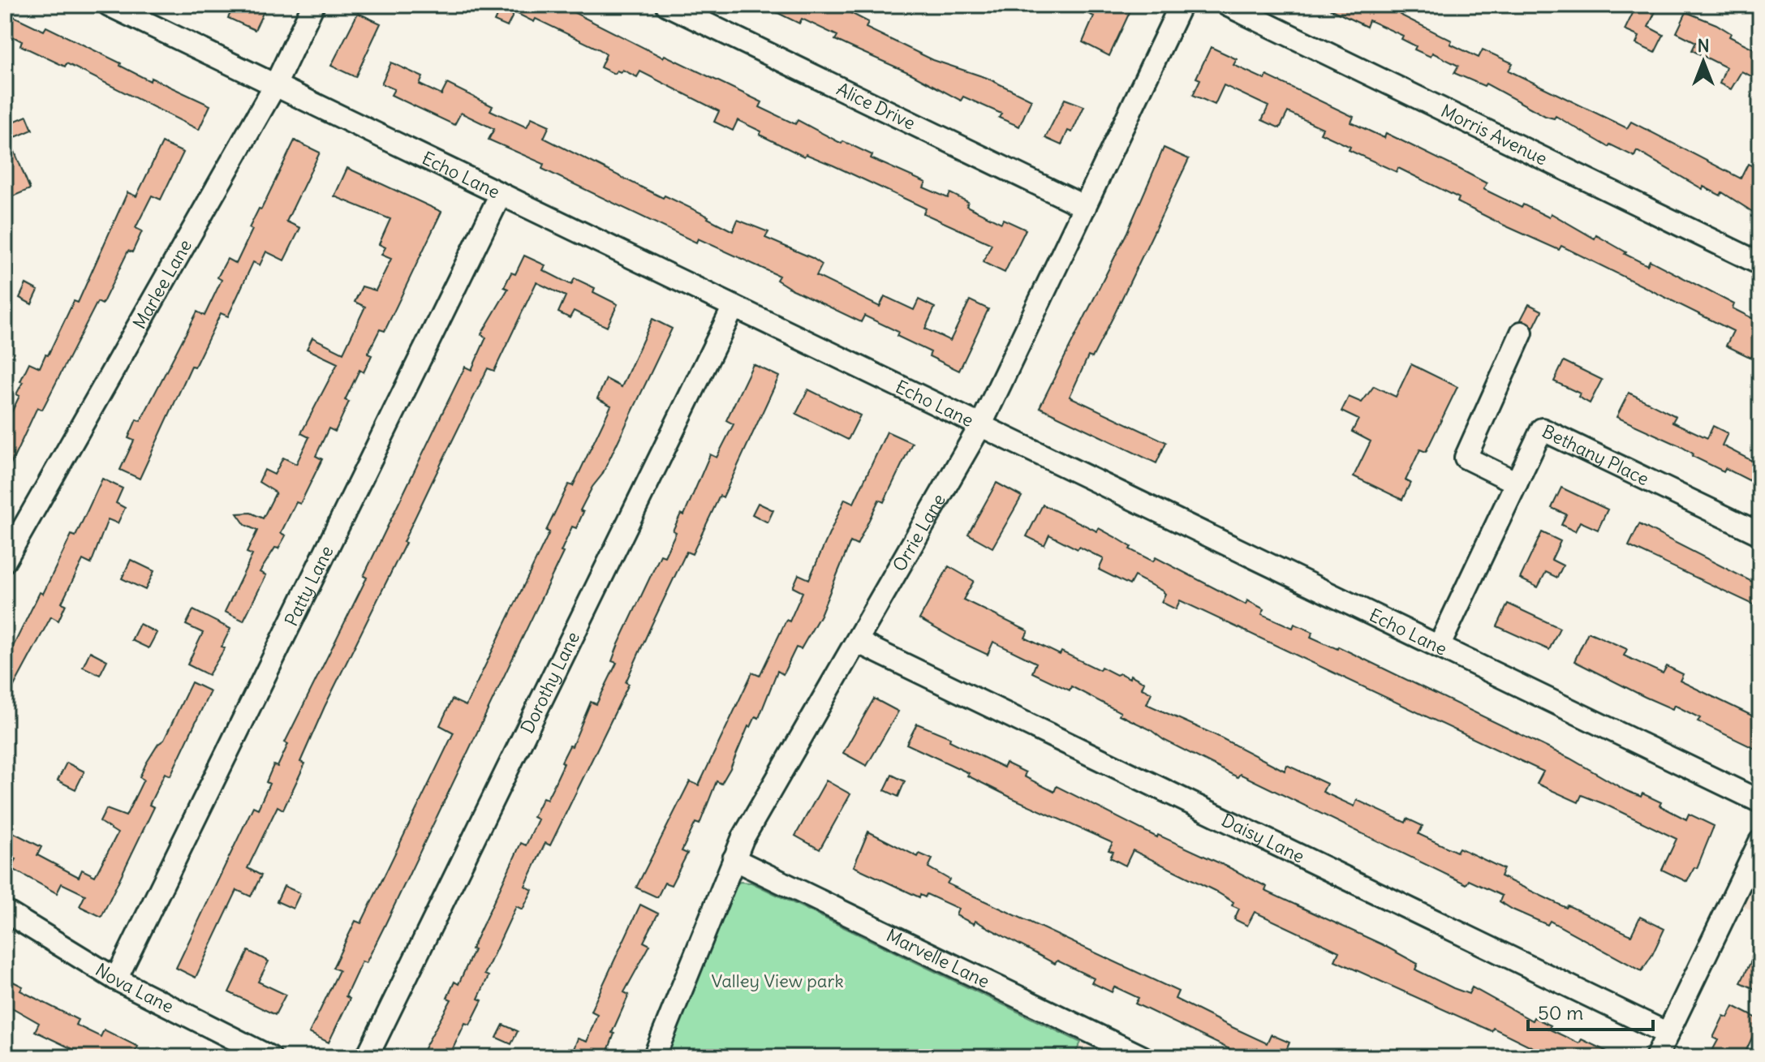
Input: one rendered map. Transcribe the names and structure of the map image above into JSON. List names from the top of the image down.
{
  "streets": {
    "street": [
      "Alice Drive",
      "Morris Avenue",
      "Echo Lane",
      "Marlee Lane",
      "Bethany Place",
      "Orrie Lane",
      "Patty Lane",
      "Dorothy Lane",
      "Daisy Lane",
      "Marvelle Lane",
      "Nova Lane"
    ]
  },
  "crossings": [
    ["Alice Drive", "Orrie Lane"],
    ["Echo Lane", "Marlee Lane"],
    ["Echo Lane", "Bethany Place"],
    ["Echo Lane", "Orrie Lane"],
    ["Echo Lane", "Patty Lane"],
    ["Echo Lane", "Dorothy Lane"],
    ["Orrie Lane", "Daisy Lane"],
    ["Orrie Lane", "Marvelle Lane"],
    ["Patty Lane", "Nova Lane"]
  ],
  "parks": ["Valley View park"],
  "scale_bar": "50 m",
  "north": "top"
}
